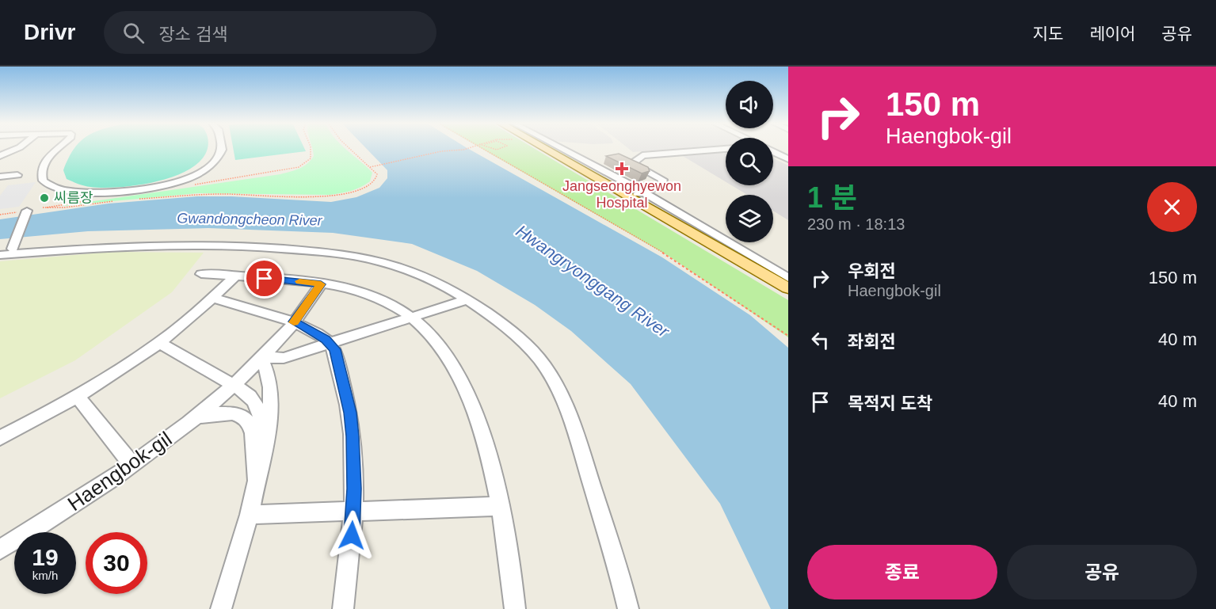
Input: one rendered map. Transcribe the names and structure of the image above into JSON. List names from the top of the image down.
{
  "streets": {
    "street": ["Haengbok-gil"]
  },
  "water": ["Gwandongcheon River", "Hwangryonggang River"],
  "places": {
    "health": ["Jangseonghyewon Hospital"],
    "other": ["씨름장"]
  },
  "page": {
    "header": "Drivr",
    "search": "장소 검색",
    "nav": ["지도", "레이어", "공유"],
    "turn": ["150 m", "Haengbok-gil"],
    "heading": ["1 분", "230 m · 18:13"],
    "list": [
      {
        "name": "우회전",
        "note": "Haengbok-gil",
        "value": "150 m"
      },
      {
        "name": "좌회전",
        "value": "40 m"
      },
      {
        "name": "목적지 도착",
        "value": "40 m"
      }
    ],
    "speed": "19 km/h",
    "limit": "30",
    "buttons": ["종료", "공유"]
  }
}
